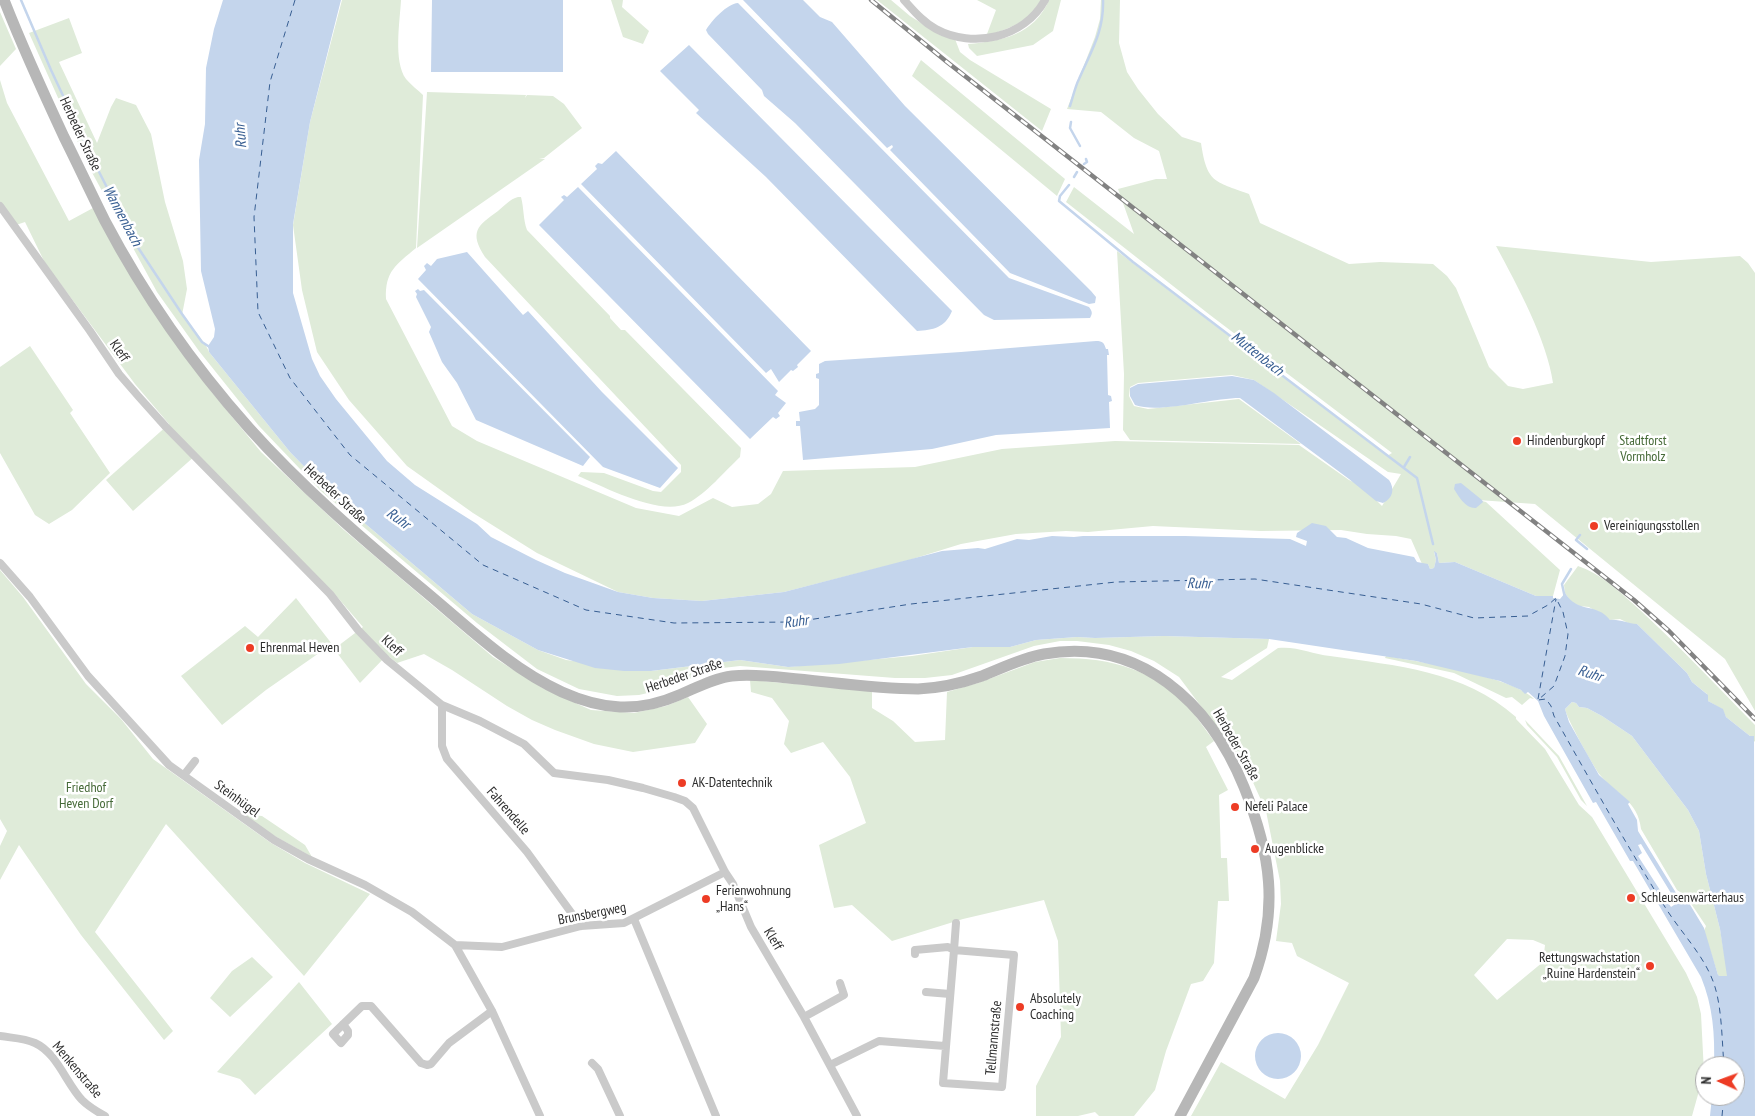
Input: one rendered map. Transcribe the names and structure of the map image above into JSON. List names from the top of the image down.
{
  "streets": {
    "main road": ["Herbeder Straße"],
    "street": [
      "Kleff",
      "Steinhügel",
      "Fahrendelle",
      "Brunsbergweg",
      "Tellmannstraße",
      "Menkenstraße"
    ]
  },
  "crossings": [
    ["Kleff", "Fahrendelle"],
    ["Kleff", "Brunsbergweg"],
    ["Steinhügel", "Brunsbergweg"],
    ["Fahrendelle", "Brunsbergweg"]
  ],
  "water": ["Ruhr", "Wannenbach", "Muttenbach"],
  "parks": ["Stadtforst Vormholz", "Friedhof Heven Dorf"],
  "places": [
    "Hindenburgkopf",
    "Vereinigungsstollen",
    "Ehrenmal Heven",
    "AK-Datentechnik",
    "Nefeli Palace",
    "Augenblicke",
    "Schleusenwärterhaus",
    "Ferienwohnung „Hans“",
    "Rettungswachstation „Ruine Hardenstein“",
    "Absolutely Coaching"
  ],
  "north": "left"
}
